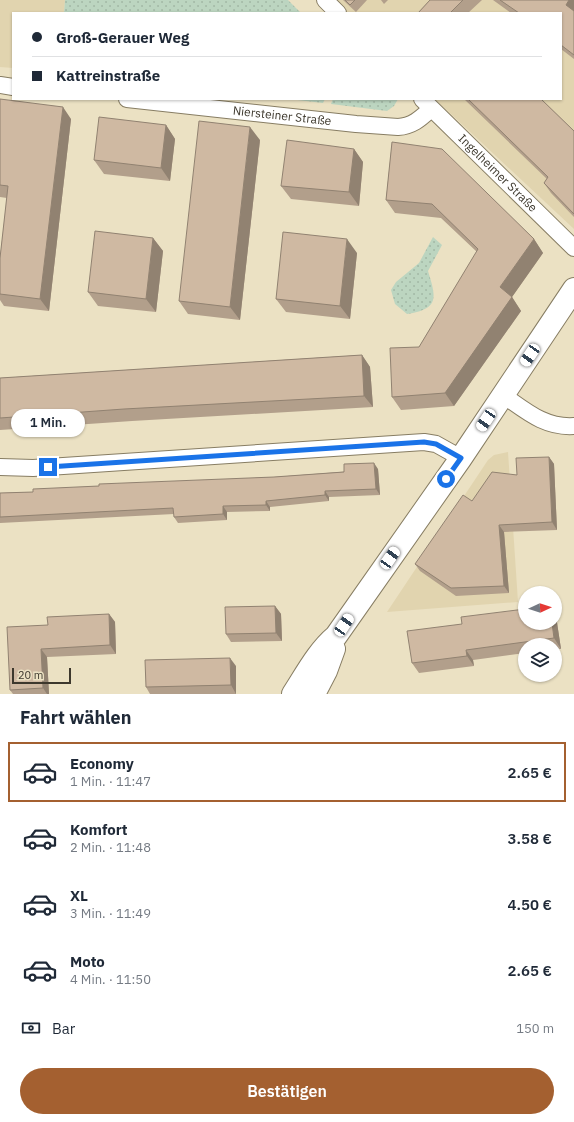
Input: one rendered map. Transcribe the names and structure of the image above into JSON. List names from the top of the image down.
{
  "streets": {
    "street": ["Niersteiner Straße", "Ingelheimer Straße"]
  },
  "crossings": [
    ["Niersteiner Straße", "Ingelheimer Straße"]
  ],
  "scale_bar": "20 m",
  "north": "right",
  "page": {
    "banner": ["Groß-Gerauer Weg", "Kattreinstraße"],
    "bubble": "1 Min.",
    "scale": "20 m",
    "heading": "Fahrt wählen",
    "list": [
      {
        "name": "Economy",
        "note": "1 Min. · 11:47",
        "value": "2.65 €"
      },
      {
        "name": "Komfort",
        "note": "2 Min. · 11:48",
        "value": "3.58 €"
      },
      {
        "name": "XL",
        "note": "3 Min. · 11:49",
        "value": "4.50 €"
      },
      {
        "name": "Moto",
        "note": "4 Min. · 11:50",
        "value": "2.65 €"
      }
    ],
    "pay": ["Bar", "150 m"],
    "buttons": "Bestätigen"
  }
}
